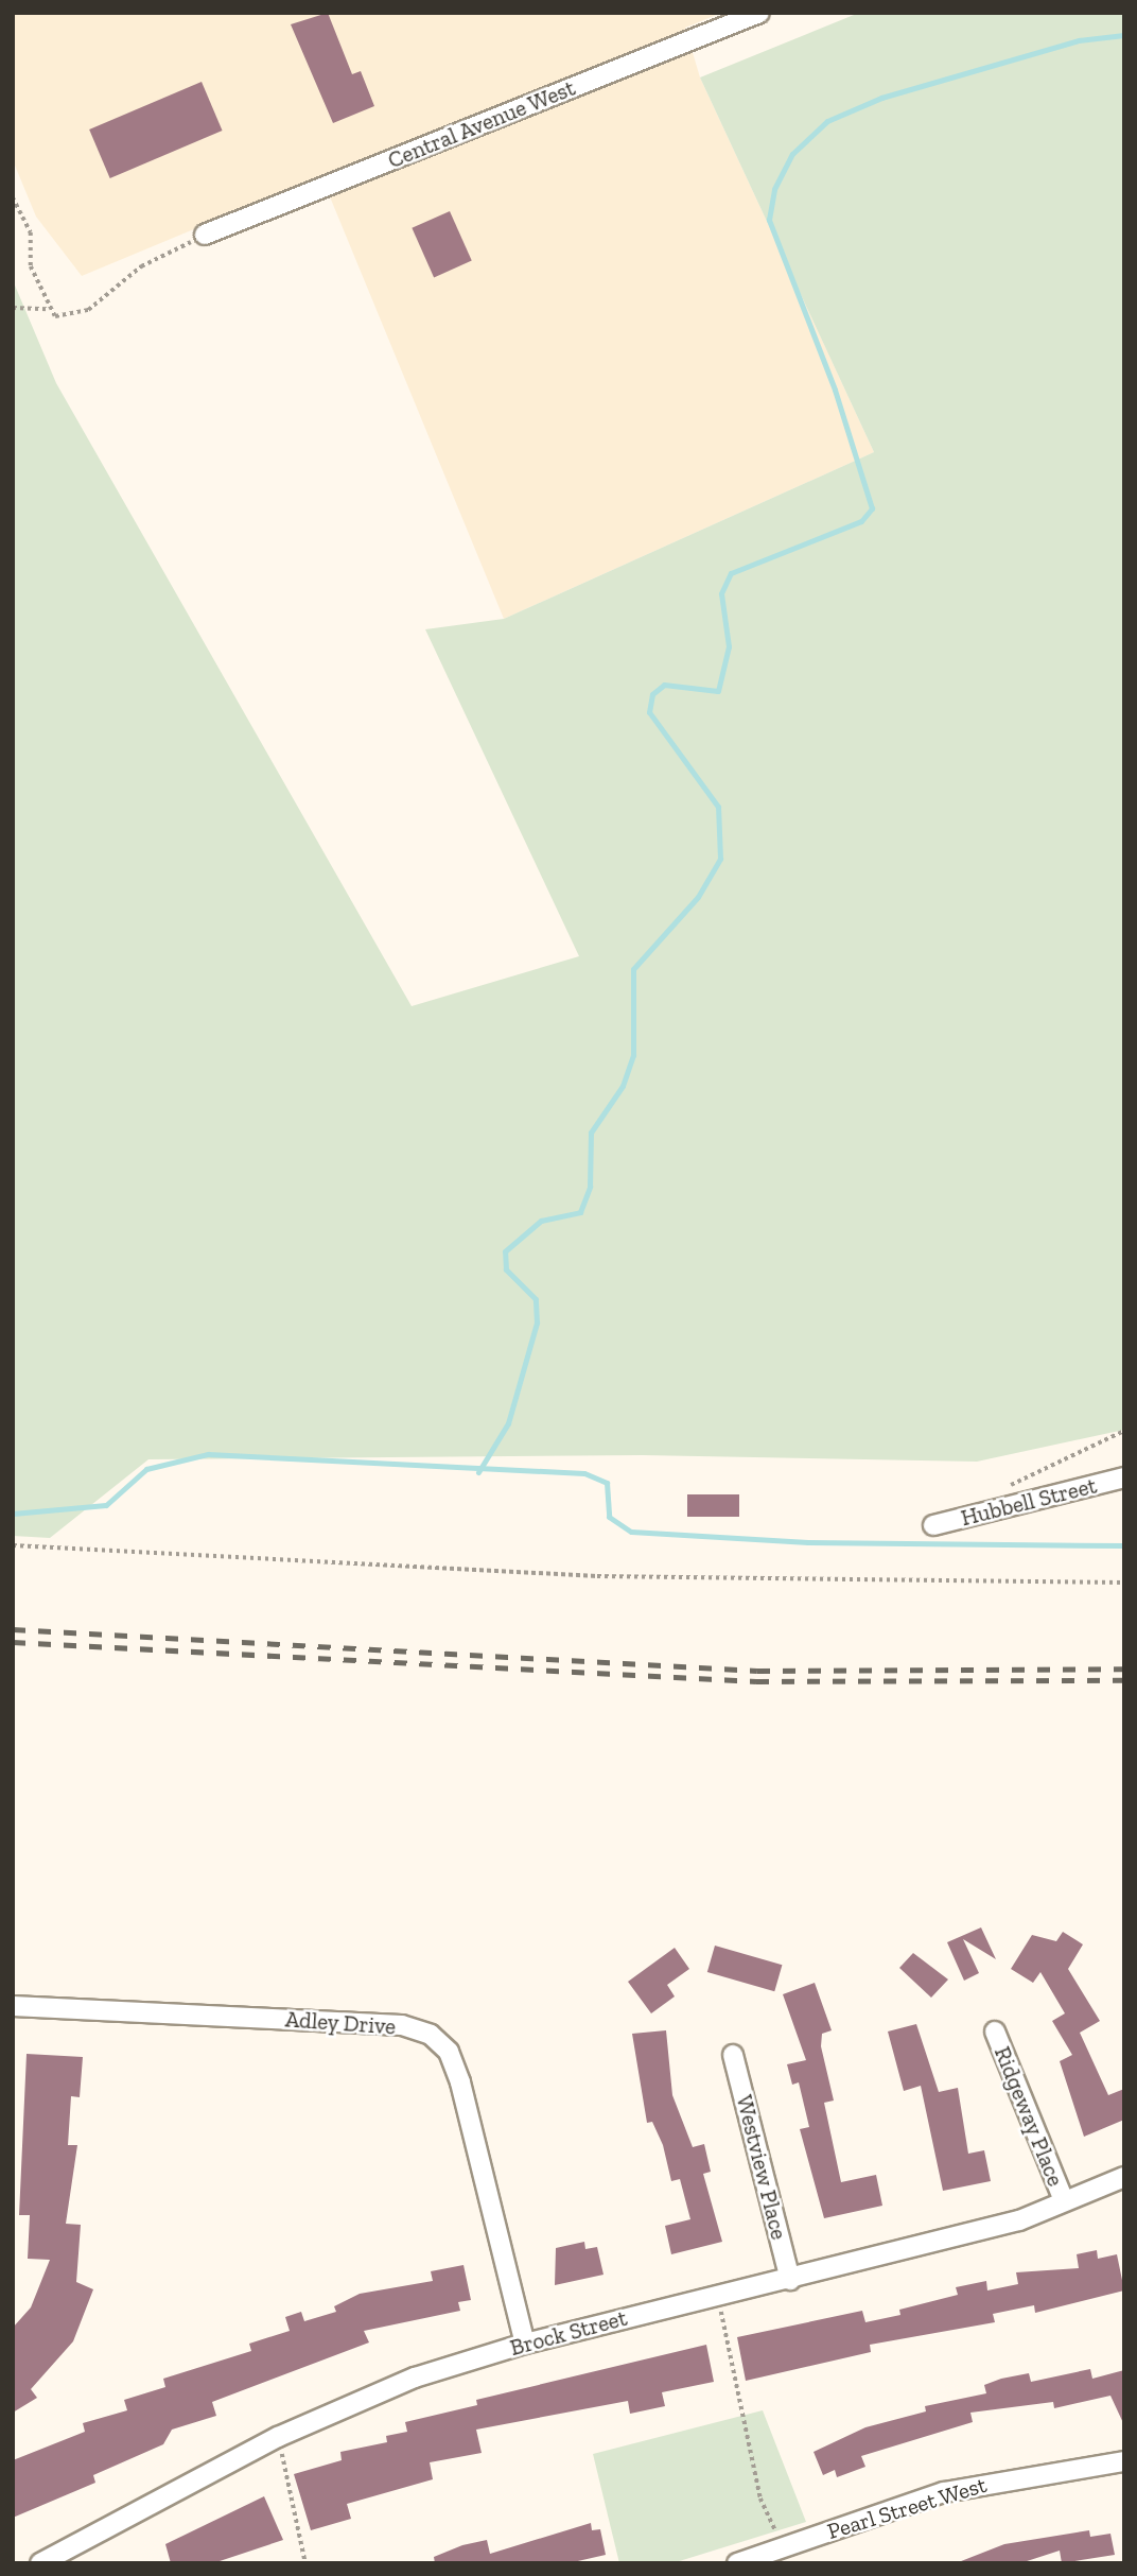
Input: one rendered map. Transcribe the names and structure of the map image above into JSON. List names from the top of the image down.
{
  "streets": {
    "street": [
      "Central Avenue West",
      "Hubbell Street",
      "Adley Drive",
      "Ridgeway Place",
      "Westview Place",
      "Brock Street",
      "Pearl Street West"
    ]
  },
  "crossings": [
    ["Adley Drive", "Brock Street"],
    ["Ridgeway Place", "Brock Street"],
    ["Westview Place", "Brock Street"]
  ]
}
